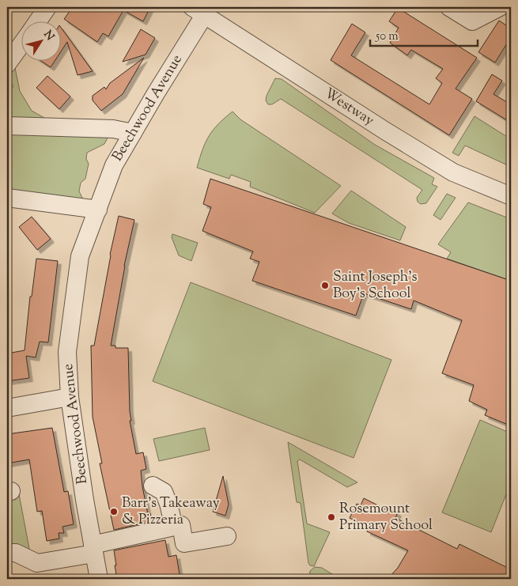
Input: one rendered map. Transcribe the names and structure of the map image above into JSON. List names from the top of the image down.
{
  "streets": {
    "street": ["Westway", "Beechwood Avenue"]
  },
  "crossings": [
    ["Westway", "Beechwood Avenue"]
  ],
  "places": ["Saint Joseph's Boy's School", "Barr's Takeaway & Pizzeria", "Rosemount Primary School"],
  "scale_bar": "50 m",
  "north": "top right"
}
